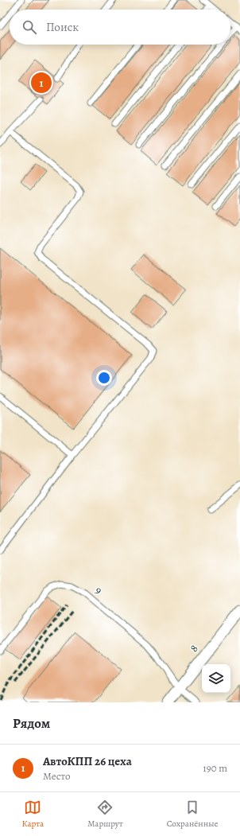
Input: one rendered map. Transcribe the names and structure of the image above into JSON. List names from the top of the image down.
{
  "streets": {
    "street": ["8"],
    "lane": ["9"]
  },
  "crossings": [
    ["9", "8"]
  ],
  "page": {
    "search": "Поиск",
    "pins": "1",
    "heading": "Рядом",
    "list": [
      {
        "mark": "1",
        "name": "АвтоКПП 26 цеха",
        "note": "Место",
        "value": "190 m"
      }
    ],
    "nav": ["Карта", "Маршрут", "Сохранённые"]
  }
}
